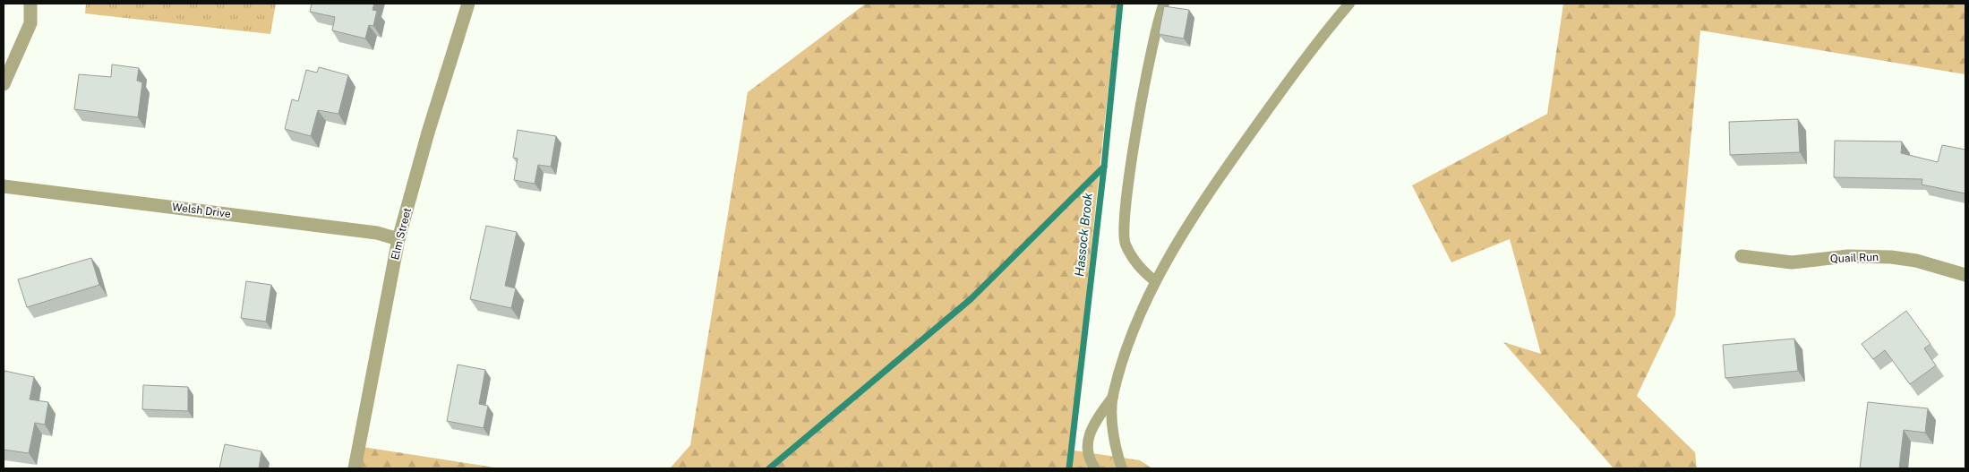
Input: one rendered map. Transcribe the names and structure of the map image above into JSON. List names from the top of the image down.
{
  "streets": {
    "street": ["Welsh Drive", "Elm Street", "Quail Run"]
  },
  "crossings": [
    ["Welsh Drive", "Elm Street"]
  ],
  "water": ["Hassock Brook"]
}
